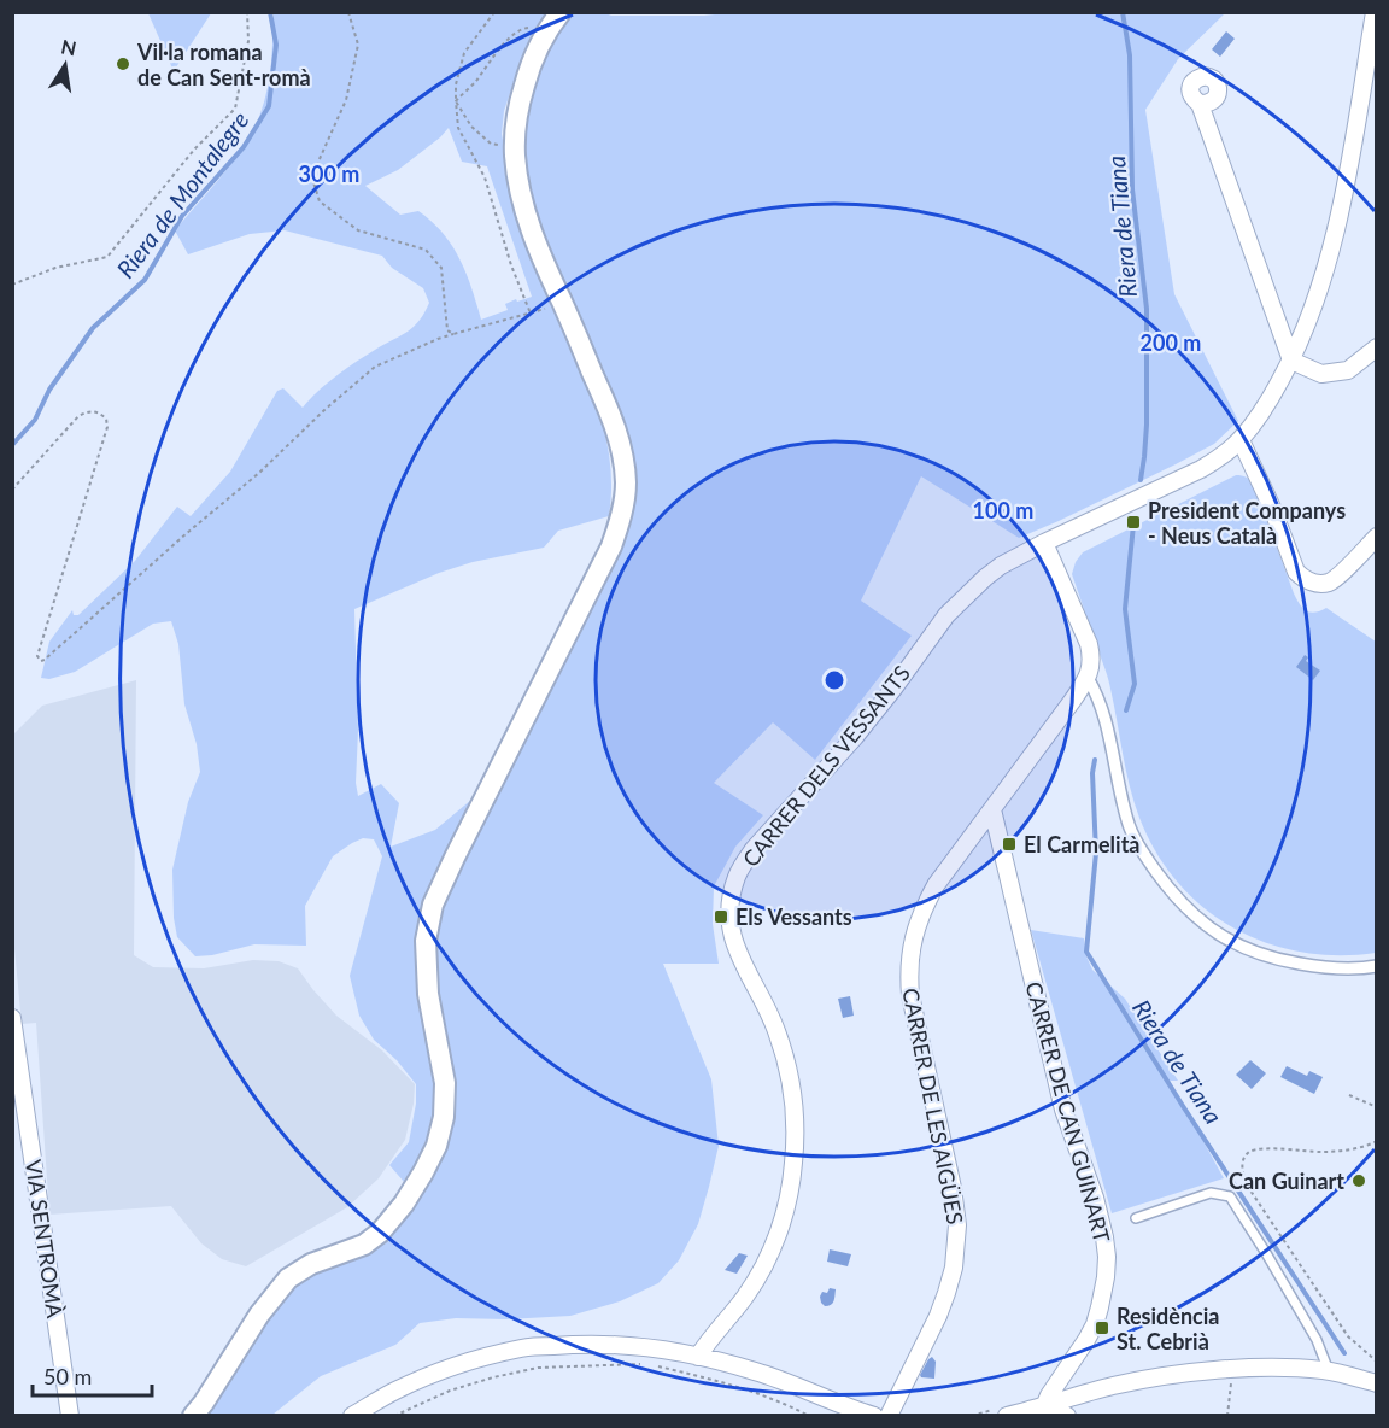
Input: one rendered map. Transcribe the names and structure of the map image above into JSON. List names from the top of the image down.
{
  "streets": {
    "street": [
      "CARRER DELS VESSANTS",
      "CARRER DE LES AIGÜES",
      "CARRER DE CAN GUINART",
      "VIA SENTROMÀ"
    ]
  },
  "crossings": [
    ["CARRER DE LES AIGÜES", "CARRER DE CAN GUINART"]
  ],
  "water": ["Riera de Montalegre", "Riera de Tiana"],
  "places": {
    "other": ["Vil·la romana de Can Sent-romà", "Can Guinart"],
    "transit": [
      "President Companys - Neus Català",
      "El Carmelità",
      "Els Vessants",
      "Residència St. Cebrià"
    ]
  },
  "scale_bar": "50 m",
  "north": "top",
  "rings": ["300 m", "200 m", "100 m"]
}
